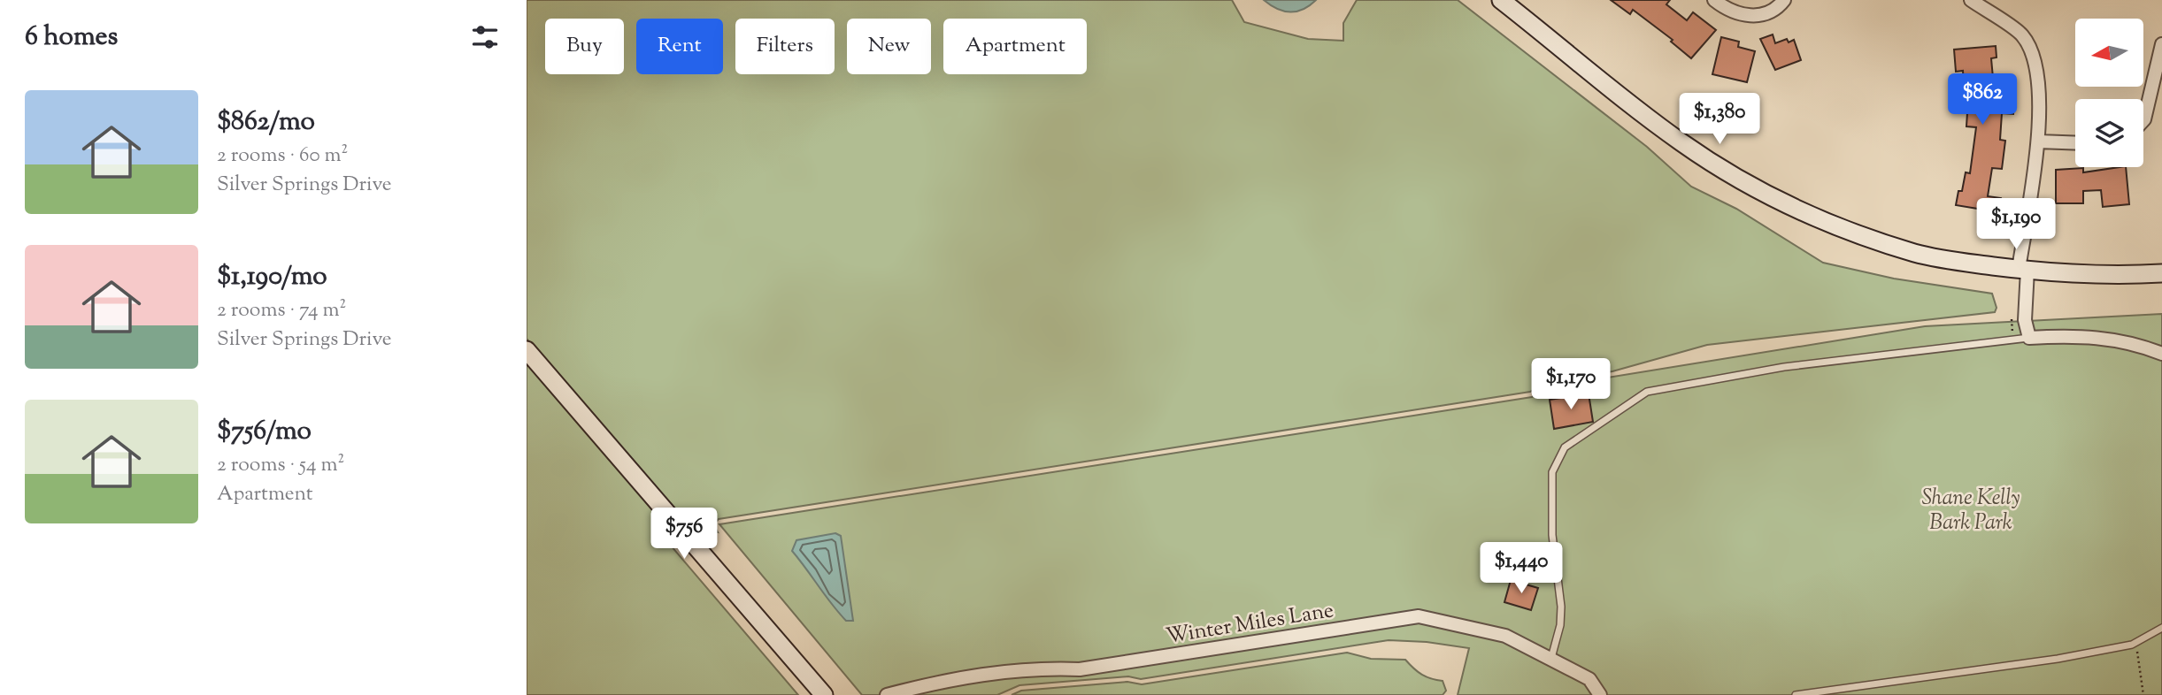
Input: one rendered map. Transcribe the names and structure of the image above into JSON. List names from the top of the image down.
{
  "streets": {
    "street": ["Winter Miles Lane"]
  },
  "parks": ["Shane Kelly Bark Park"],
  "north": "left",
  "page": {
    "heading": "6 homes",
    "chip": [
      "Buy",
      "Rent",
      "Filters",
      "New",
      "Apartment"
    ],
    "price": [
      "$862",
      "$1,380",
      "$1,190",
      "$1,170",
      "$756",
      "$1,440"
    ],
    "list": [
      {
        "name": "$862/mo",
        "note": "2 rooms · 60 m² · Silver Springs Drive"
      },
      {
        "name": "$1,190/mo",
        "note": "2 rooms · 74 m² · Silver Springs Drive"
      },
      {
        "name": "$756/mo",
        "note": "2 rooms · 54 m² · Apartment"
      }
    ]
  }
}
